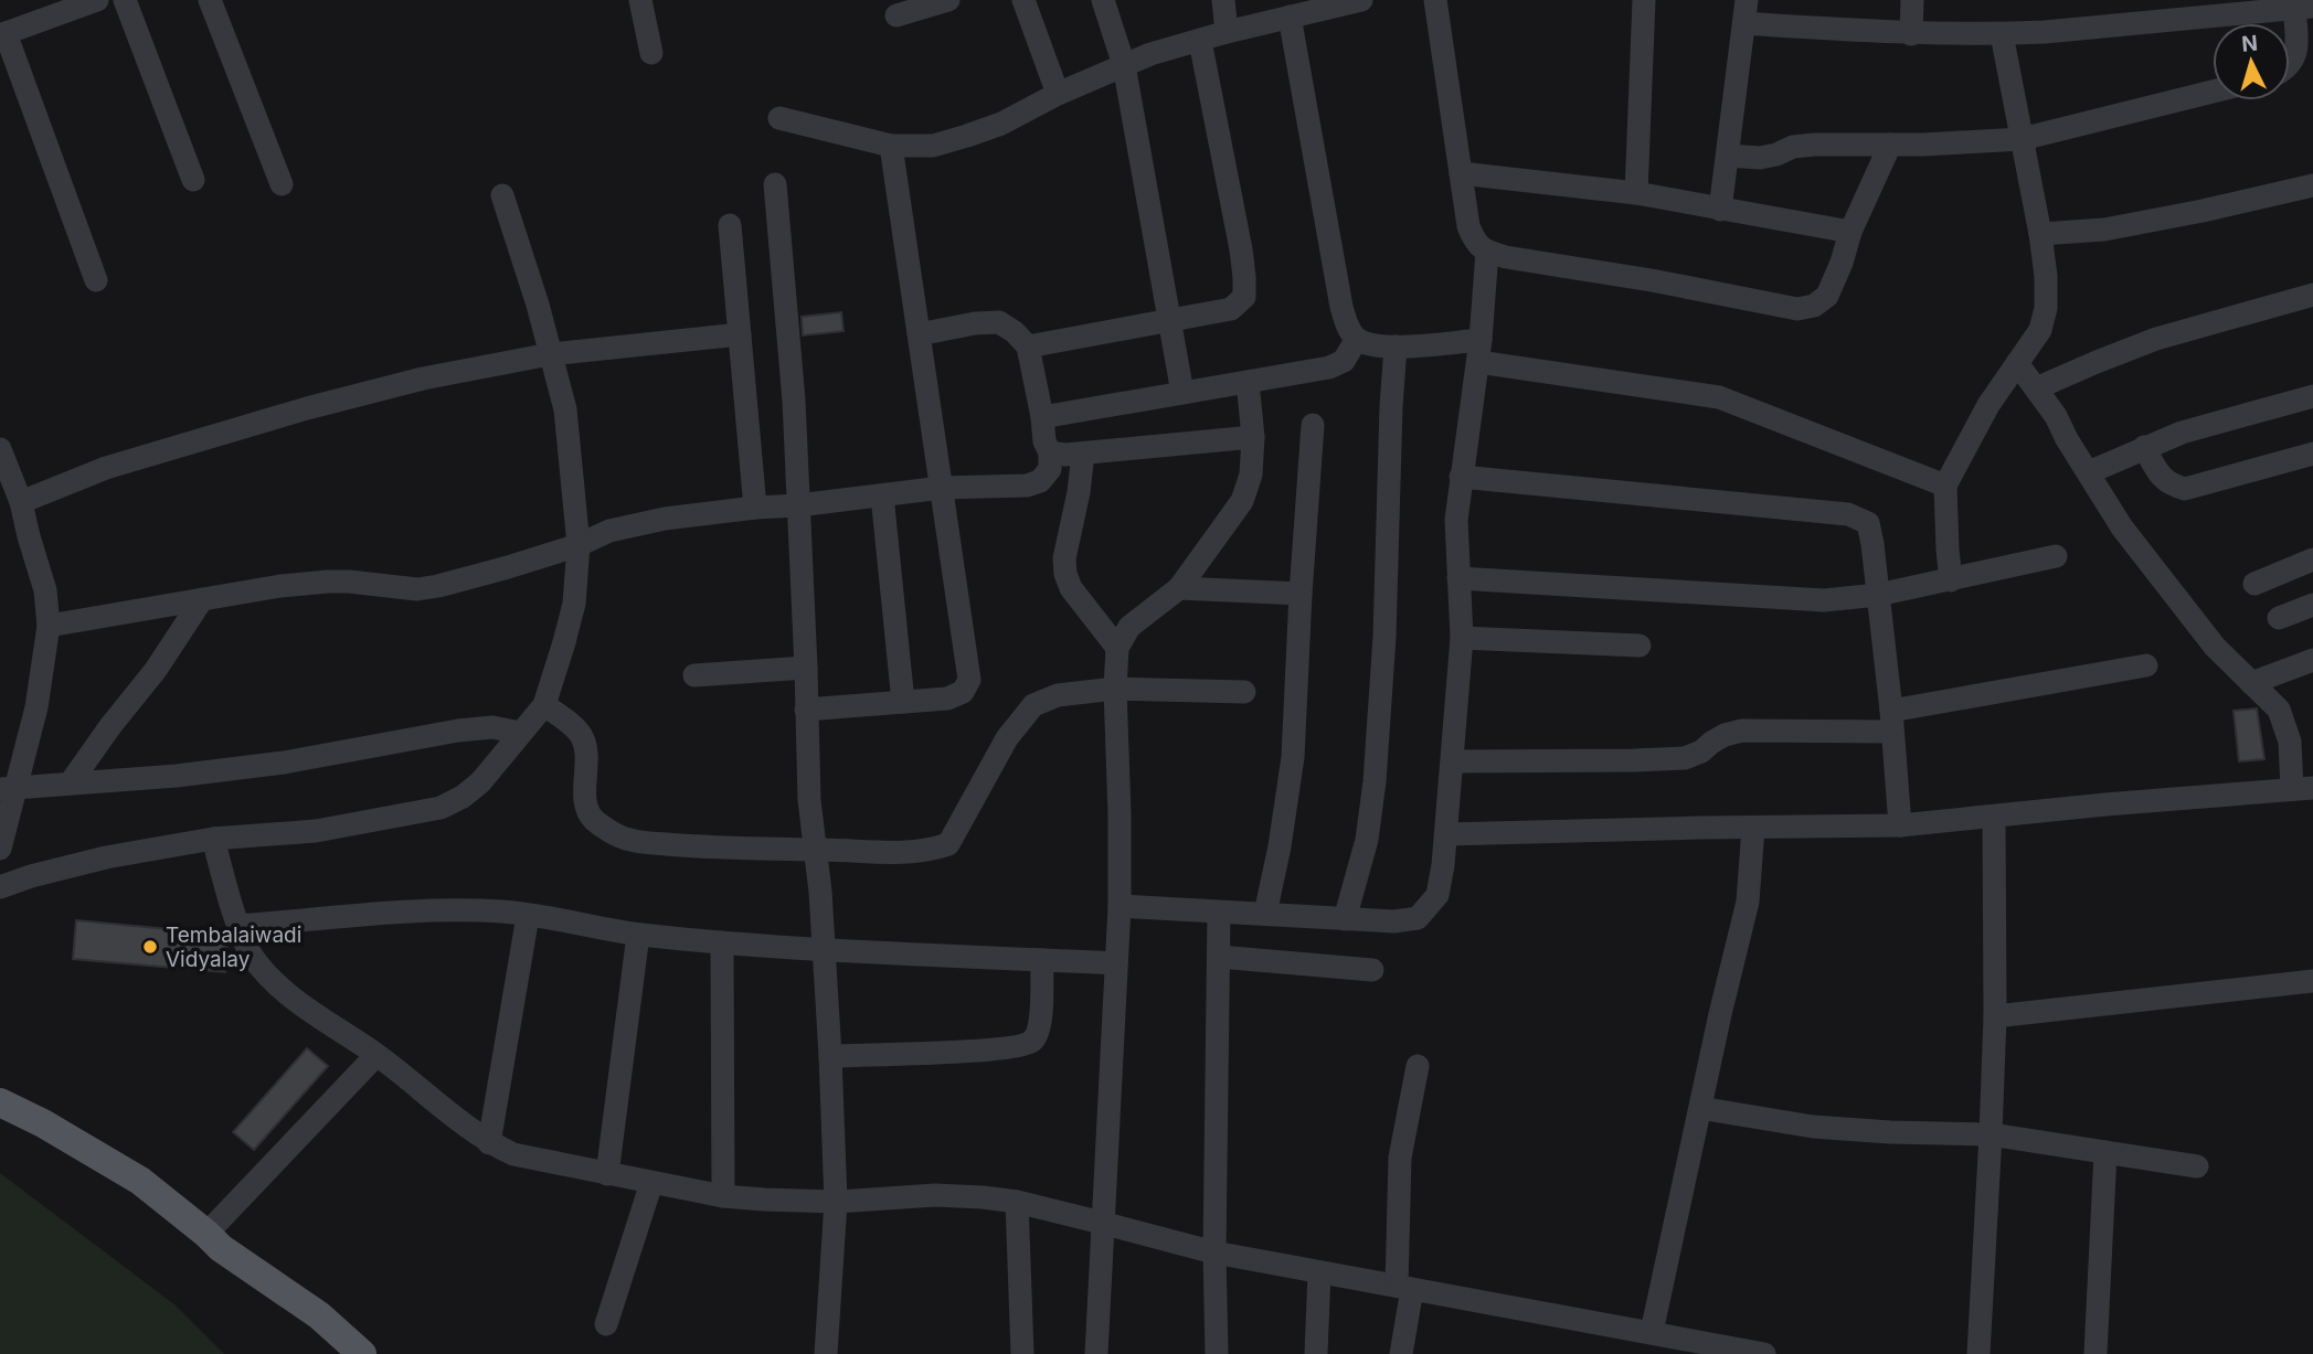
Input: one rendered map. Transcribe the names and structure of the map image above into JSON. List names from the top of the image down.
{
  "places": ["Tembalaiwadi Vidyalay"],
  "north": "top"
}
